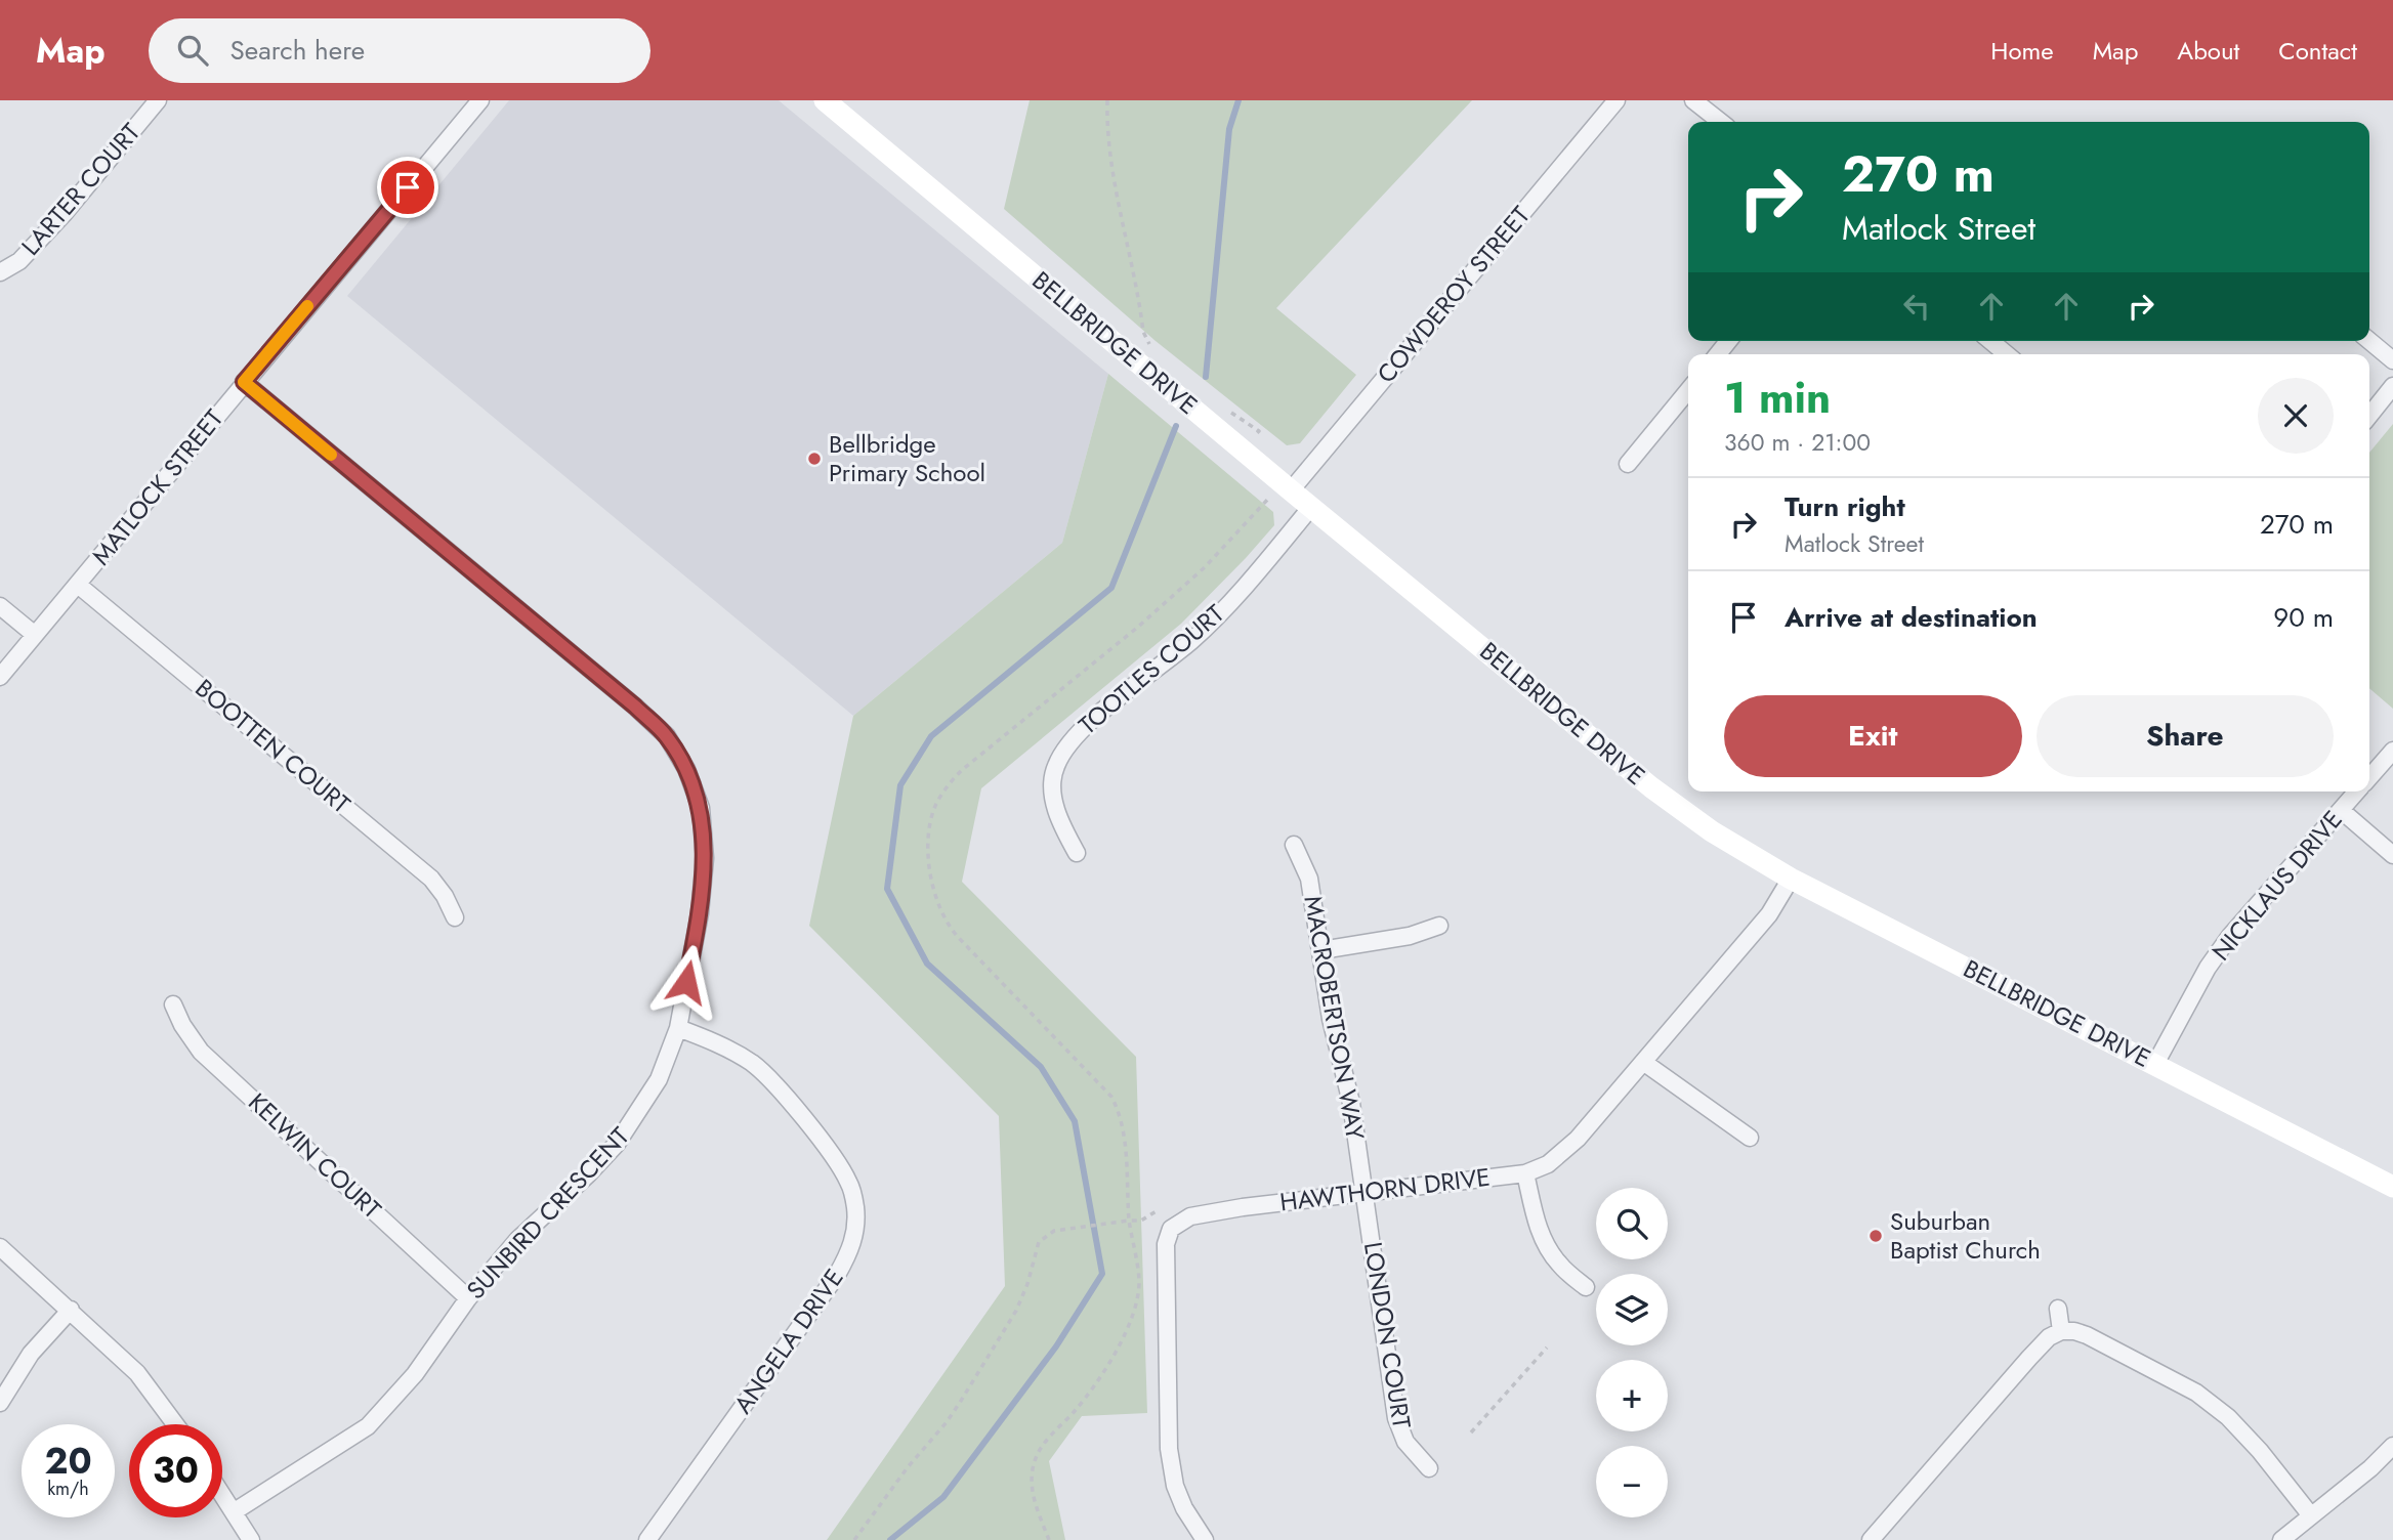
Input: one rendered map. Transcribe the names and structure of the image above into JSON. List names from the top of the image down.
{
  "streets": {
    "street": [
      "LARTER COURT",
      "COWDEROY STREET",
      "BELLBRIDGE DRIVE",
      "MATLOCK STREET",
      "TOOTLES COURT",
      "BOOTTEN COURT",
      "NICKLAUS DRIVE",
      "MACROBERTSON WAY",
      "KELWIN COURT",
      "HAWTHORN DRIVE",
      "SUNBIRD CRESCENT",
      "LONDON COURT",
      "ANGELA DRIVE"
    ]
  },
  "crossings": [
    ["COWDEROY STREET", "BELLBRIDGE DRIVE"],
    ["BELLBRIDGE DRIVE", "TOOTLES COURT"],
    ["BELLBRIDGE DRIVE", "NICKLAUS DRIVE"],
    ["BELLBRIDGE DRIVE", "HAWTHORN DRIVE"],
    ["MATLOCK STREET", "BOOTTEN COURT"],
    ["MATLOCK STREET", "SUNBIRD CRESCENT"],
    ["MACROBERTSON WAY", "HAWTHORN DRIVE"],
    ["MACROBERTSON WAY", "LONDON COURT"],
    ["KELWIN COURT", "SUNBIRD CRESCENT"],
    ["HAWTHORN DRIVE", "LONDON COURT"],
    ["SUNBIRD CRESCENT", "ANGELA DRIVE"]
  ],
  "places": ["Bellbridge Primary School", "Suburban Baptist Church"],
  "page": {
    "header": "Map",
    "search": "Search here",
    "nav": [
      "Home",
      "Map",
      "About",
      "Contact"
    ],
    "turn": ["270 m", "Matlock Street"],
    "heading": ["1 min", "360 m · 21:00"],
    "list": [
      {
        "name": "Turn right",
        "note": "Matlock Street",
        "value": "270 m"
      },
      {
        "name": "Arrive at destination",
        "value": "90 m"
      }
    ],
    "buttons": ["Exit", "Share"],
    "map_buttons": ["+", "−"],
    "speed": "20 km/h",
    "limit": "30"
  }
}
